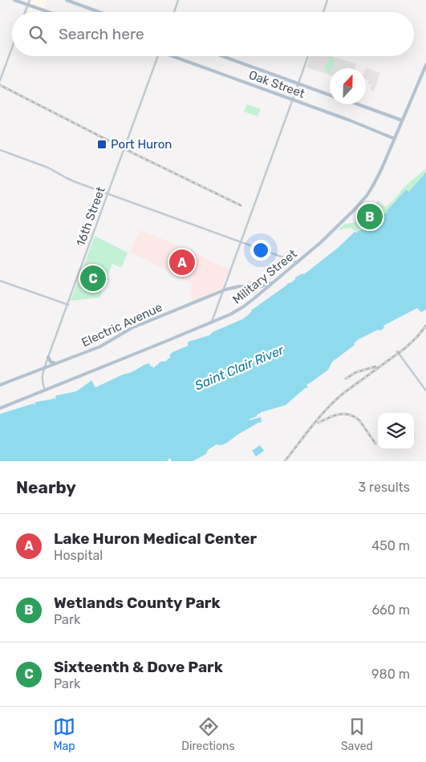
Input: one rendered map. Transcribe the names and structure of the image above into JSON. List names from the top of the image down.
{
  "streets": {
    "main road": ["Oak Street", "Military Street", "Electric Avenue"],
    "street": ["16th Street"]
  },
  "crossings": [
    ["Oak Street", "Military Street"],
    ["16th Street", "Military Street"],
    ["16th Street", "Electric Avenue"],
    ["Military Street", "Electric Avenue"]
  ],
  "water": ["Saint Clair River"],
  "places": {
    "transit": ["Port Huron"]
  },
  "north": "top",
  "page": {
    "search": "Search here",
    "pins": ["B", "A", "C"],
    "heading": ["Nearby", "3 results"],
    "list": [
      {
        "mark": "A",
        "name": "Lake Huron Medical Center",
        "note": "Hospital",
        "value": "450 m"
      },
      {
        "mark": "B",
        "name": "Wetlands County Park",
        "note": "Park",
        "value": "660 m"
      },
      {
        "mark": "C",
        "name": "Sixteenth & Dove Park",
        "note": "Park",
        "value": "980 m"
      }
    ],
    "nav": ["Map", "Directions", "Saved"]
  }
}
